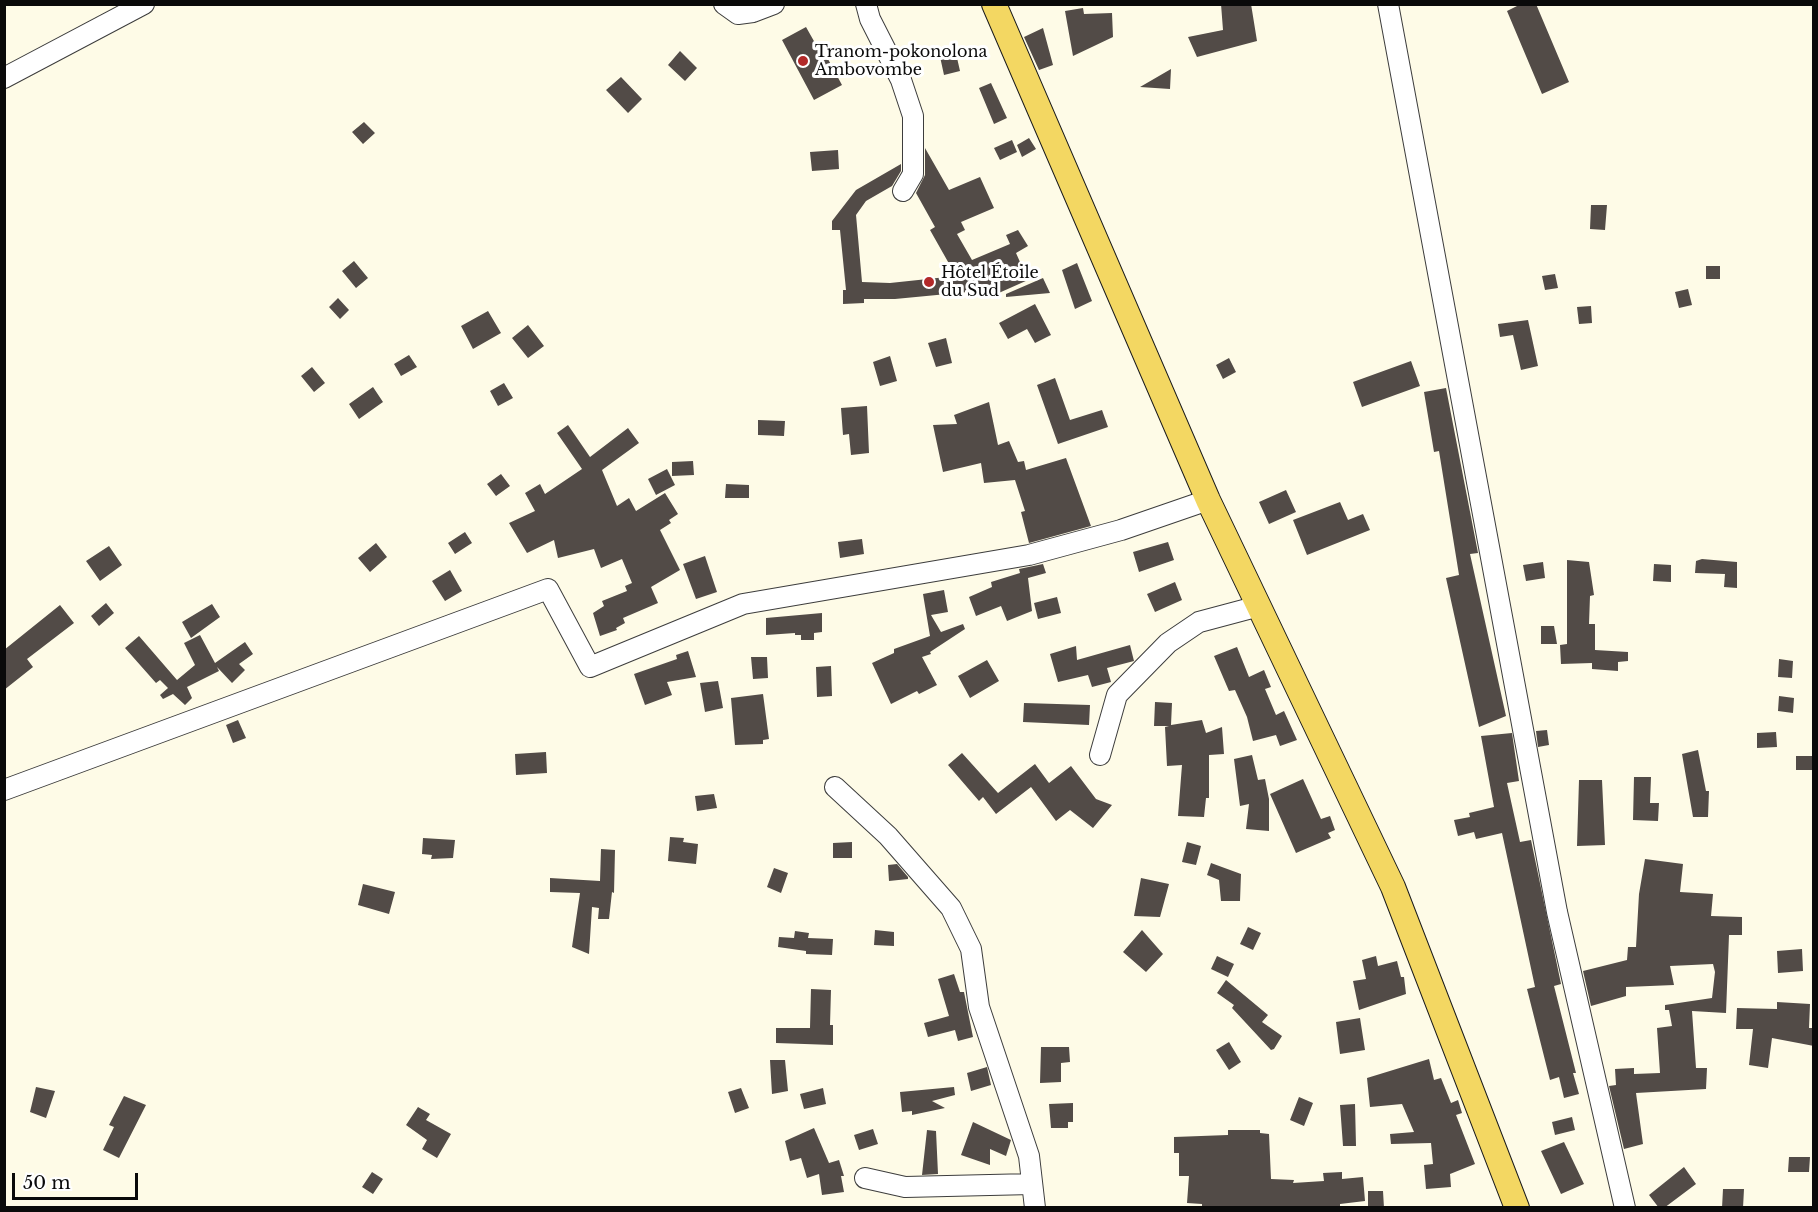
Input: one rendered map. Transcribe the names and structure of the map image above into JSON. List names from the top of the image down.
{
  "places": ["Tranom-pokonolona Ambovombe", "Hôtel Étoile du Sud"],
  "scale_bar": "50 m"
}
